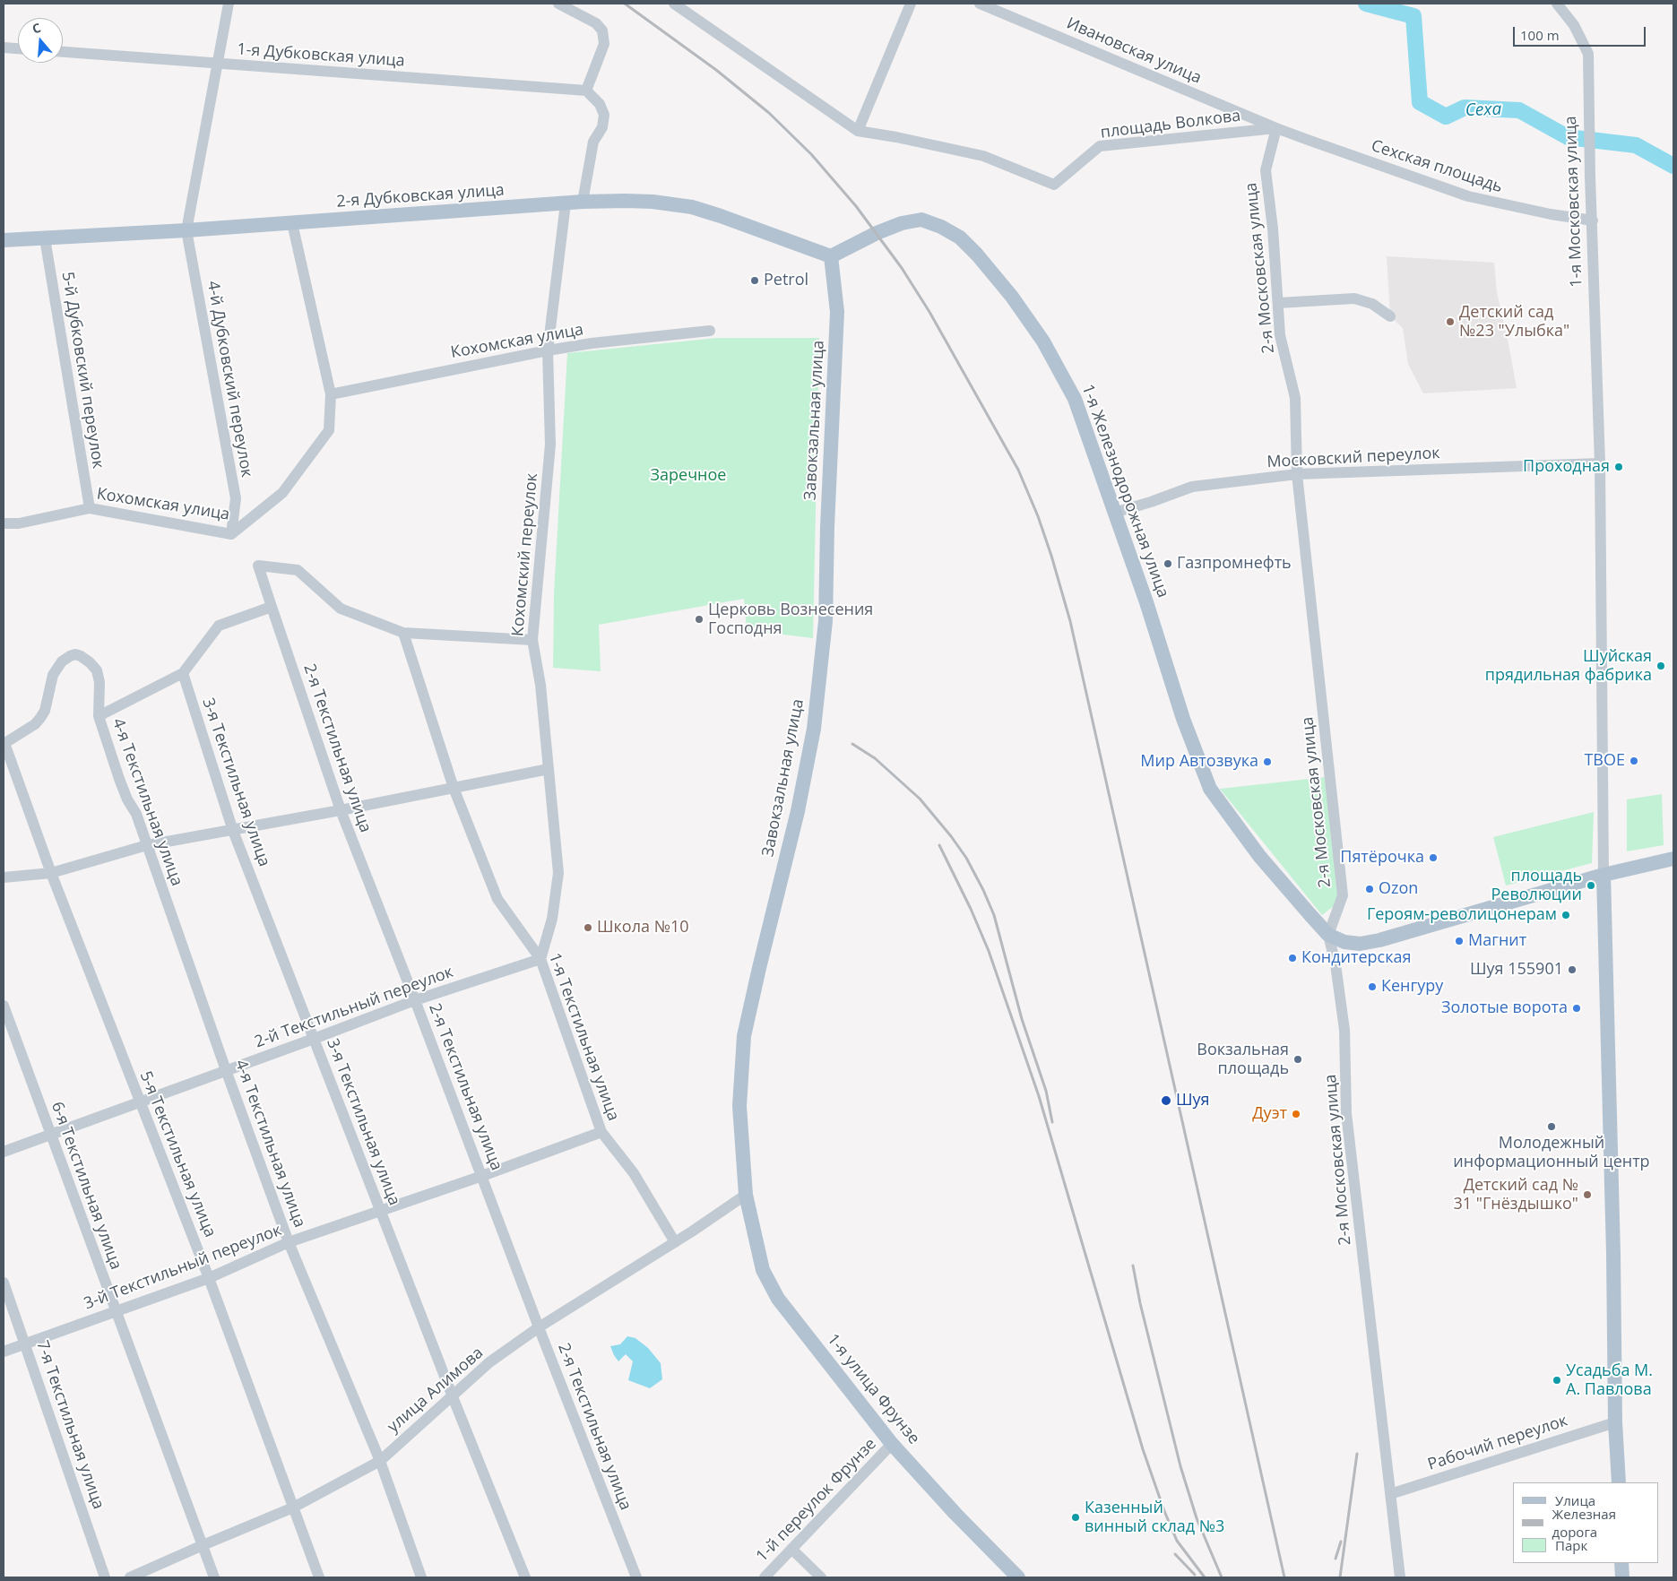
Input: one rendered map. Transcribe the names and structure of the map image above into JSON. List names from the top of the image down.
{
  "streets": {
    "main road": [
      "2-я Дубковская улица",
      "1-я Московская улица",
      "Завокзальная улица",
      "1-я Железнодорожная улица",
      "1-я улица Фрунзе"
    ],
    "street": [
      "Ивановская улица",
      "1-я Дубковская улица",
      "площадь Волкова",
      "Сехская площадь",
      "2-я Московская улица",
      "Кохомская улица",
      "5-й Дубковский переулок",
      "4-й Дубковский переулок",
      "Московский переулок",
      "Кохомский переулок",
      "2-я Текстильная улица",
      "3-я Текстильная улица",
      "4-я Текстильная улица",
      "2-й Текстильный переулок",
      "1-я Текстильная улица",
      "5-я Текстильная улица",
      "6-я Текстильная улица",
      "3-й Текстильный переулок",
      "улица Алимова",
      "7-я Текстильная улица",
      "Рабочий переулок",
      "1-й переулок Фрунзе"
    ]
  },
  "crossings": [
    ["Ивановская улица", "площадь Волкова"],
    ["Ивановская улица", "Сехская площадь"],
    ["Ивановская улица", "2-я Московская улица"],
    ["площадь Волкова", "Сехская площадь"],
    ["площадь Волкова", "2-я Московская улица"],
    ["Сехская площадь", "1-я Московская улица"],
    ["Сехская площадь", "2-я Московская улица"],
    ["2-я Дубковская улица", "5-й Дубковский переулок"],
    ["2-я Дубковская улица", "4-й Дубковский переулок"],
    ["2-я Дубковская улица", "Завокзальная улица"],
    ["2-я Дубковская улица", "1-я Железнодорожная улица"],
    ["2-я Дубковская улица", "Кохомский переулок"],
    ["1-я Московская улица", "Московский переулок"],
    ["1-я Московская улица", "Рабочий переулок"],
    ["2-я Московская улица", "Московский переулок"],
    ["2-я Московская улица", "1-я Железнодорожная улица"],
    ["2-я Московская улица", "Рабочий переулок"],
    ["Кохомская улица", "5-й Дубковский переулок"],
    ["Кохомская улица", "4-й Дубковский переулок"],
    ["Кохомская улица", "Кохомский переулок"],
    ["Завокзальная улица", "1-я Железнодорожная улица"],
    ["Завокзальная улица", "1-я улица Фрунзе"],
    ["Завокзальная улица", "улица Алимова"],
    ["Московский переулок", "1-я Железнодорожная улица"],
    ["Кохомский переулок", "2-й Текстильный переулок"],
    ["Кохомский переулок", "1-я Текстильная улица"],
    ["2-я Текстильная улица", "2-й Текстильный переулок"],
    ["2-я Текстильная улица", "1-я Текстильная улица"],
    ["2-я Текстильная улица", "3-й Текстильный переулок"],
    ["2-я Текстильная улица", "улица Алимова"],
    ["3-я Текстильная улица", "2-й Текстильный переулок"],
    ["3-я Текстильная улица", "3-й Текстильный переулок"],
    ["3-я Текстильная улица", "улица Алимова"],
    ["4-я Текстильная улица", "2-й Текстильный переулок"],
    ["4-я Текстильная улица", "5-я Текстильная улица"],
    ["4-я Текстильная улица", "3-й Текстильный переулок"],
    ["4-я Текстильная улица", "улица Алимова"],
    ["2-й Текстильный переулок", "1-я Текстильная улица"],
    ["2-й Текстильный переулок", "5-я Текстильная улица"],
    ["2-й Текстильный переулок", "6-я Текстильная улица"],
    ["1-я Текстильная улица", "3-й Текстильный переулок"],
    ["1-я Текстильная улица", "улица Алимова"],
    ["5-я Текстильная улица", "3-й Текстильный переулок"],
    ["5-я Текстильная улица", "улица Алимова"],
    ["6-я Текстильная улица", "3-й Текстильный переулок"],
    ["6-я Текстильная улица", "улица Алимова"],
    ["3-й Текстильный переулок", "7-я Текстильная улица"],
    ["1-я улица Фрунзе", "улица Алимова"],
    ["1-я улица Фрунзе", "1-й переулок Фрунзе"]
  ],
  "water": ["Сеха"],
  "parks": ["Заречное"],
  "places": [
    "Petrol",
    "Детский сад №23 \"Улыбка\"",
    "Проходная",
    "Газпромнефть",
    "Церковь Вознесения Господня",
    "Шуйская прядильная фабрика",
    "ТВОЕ",
    "Мир Автозвука",
    "Пятёрочка",
    "площадь Революции",
    "Ozon",
    "Героям-револицонерам",
    "Школа №10",
    "Магнит",
    "Кондитерская",
    "Шуя 155901",
    "Кенгуру",
    "Золотые ворота",
    "Вокзальная площадь",
    "Шуя",
    "Дуэт",
    "Молодежный информационный центр",
    "Детский сад № 31 \"Гнёздышко\"",
    "Усадьба М. А. Павлова",
    "Казенный винный склад №3"
  ],
  "legend": ["Улица", "Железная дорога", "Парк"],
  "scale_bar": "100 m",
  "north": "top"
}
